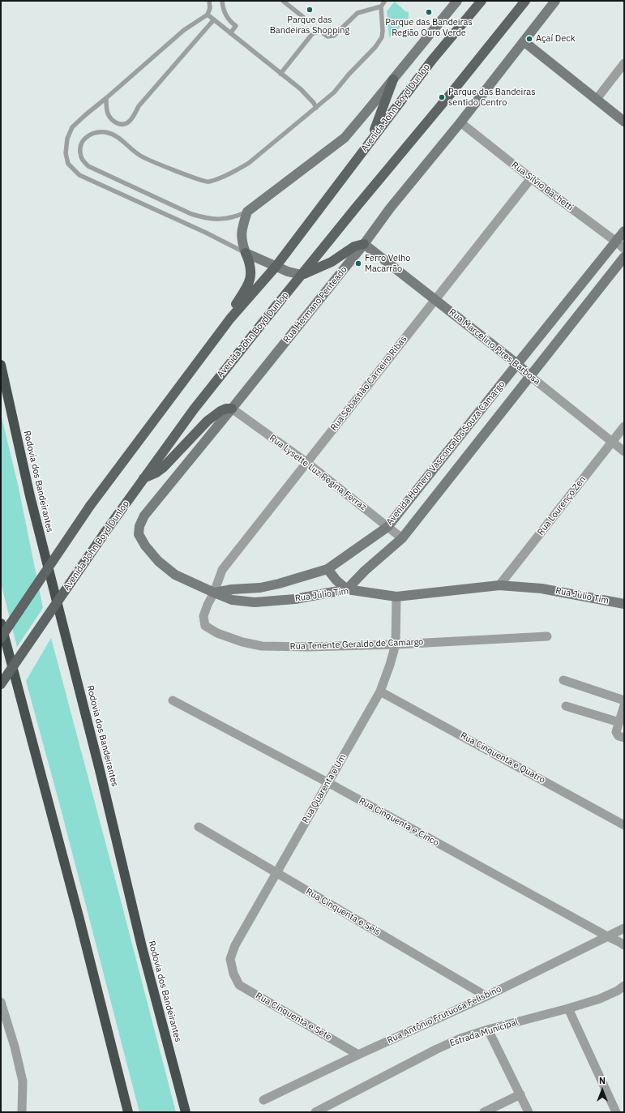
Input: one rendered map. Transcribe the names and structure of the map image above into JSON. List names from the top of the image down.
{
  "streets": {
    "highway": ["Rodovia dos Bandeirantes"],
    "main road": [
      "Avenida John Boyd Dunlop",
      "Rua Hermano Penteado",
      "Rua Marcelino Pires Barbosa",
      "Avenida Homero Vasconcelos Souza Camargo",
      "Rua Júlio Tim"
    ],
    "street": [
      "Rua Silvio Bachetti",
      "Rua Sebastião Carneiro Ribas",
      "Rua Lysette Luz Regina Ferraz",
      "Rua Lourenço Zen",
      "Rua Tenente Geraldo de Camargo",
      "Rua Cinquenta e Quatro",
      "Rua Quarenta e Um",
      "Rua Cinquenta e Cinco",
      "Rua Cinquenta e Seis",
      "Rua Antônio Frutuosa Felisbino",
      "Rua Cinquenta e Sete",
      "Estrada Municipal"
    ]
  },
  "crossings": [
    ["Rua Silvio Bachetti", "Rua Hermano Penteado"],
    ["Rua Silvio Bachetti", "Rua Sebastião Carneiro Ribas"],
    ["Rua Silvio Bachetti", "Avenida Homero Vasconcelos Souza Camargo"],
    ["Rua Hermano Penteado", "Rua Marcelino Pires Barbosa"],
    ["Rua Hermano Penteado", "Rua Lysette Luz Regina Ferraz"],
    ["Rua Hermano Penteado", "Rua Júlio Tim"],
    ["Rua Marcelino Pires Barbosa", "Rua Sebastião Carneiro Ribas"],
    ["Rua Marcelino Pires Barbosa", "Avenida Homero Vasconcelos Souza Camargo"],
    ["Rua Marcelino Pires Barbosa", "Rua Lourenço Zen"],
    ["Rua Sebastião Carneiro Ribas", "Avenida Homero Vasconcelos Souza Camargo"],
    ["Rua Sebastião Carneiro Ribas", "Rua Lysette Luz Regina Ferraz"],
    ["Rua Sebastião Carneiro Ribas", "Rua Júlio Tim"],
    ["Rua Sebastião Carneiro Ribas", "Rua Tenente Geraldo de Camargo"],
    ["Avenida Homero Vasconcelos Souza Camargo", "Rua Lysette Luz Regina Ferraz"],
    ["Avenida Homero Vasconcelos Souza Camargo", "Rua Júlio Tim"],
    ["Avenida Homero Vasconcelos Souza Camargo", "Rua Tenente Geraldo de Camargo"],
    ["Rua Lourenço Zen", "Rua Júlio Tim"],
    ["Rua Júlio Tim", "Rua Tenente Geraldo de Camargo"],
    ["Rua Júlio Tim", "Rua Quarenta e Um"],
    ["Rua Tenente Geraldo de Camargo", "Rua Quarenta e Um"],
    ["Rua Cinquenta e Quatro", "Rua Quarenta e Um"],
    ["Rua Quarenta e Um", "Rua Cinquenta e Cinco"],
    ["Rua Quarenta e Um", "Rua Cinquenta e Seis"],
    ["Rua Quarenta e Um", "Rua Cinquenta e Sete"],
    ["Rua Cinquenta e Cinco", "Rua Antônio Frutuosa Felisbino"],
    ["Rua Cinquenta e Seis", "Rua Antônio Frutuosa Felisbino"],
    ["Rua Antônio Frutuosa Felisbino", "Rua Cinquenta e Sete"]
  ],
  "places": [
    "Parque das Bandeiras Shopping",
    "Parque das Bandeiras Região Ouro Verde",
    "Açaí Deck",
    "Parque das Bandeiras sentido Centro",
    "Ferro Velho Macarrão"
  ],
  "north": "top"
}
